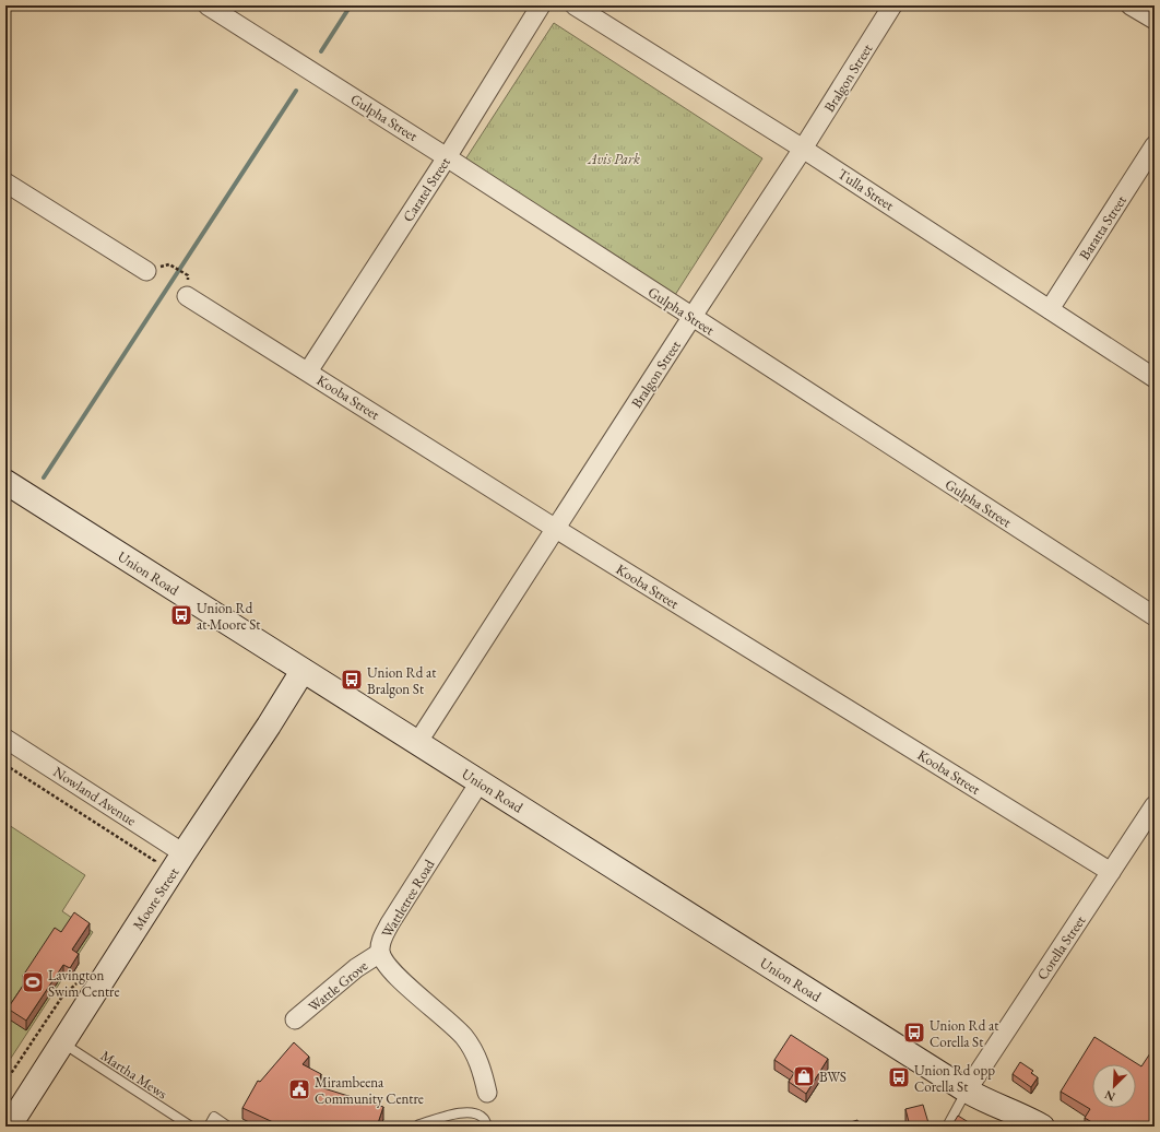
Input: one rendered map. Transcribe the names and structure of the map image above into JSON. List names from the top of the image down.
{
  "streets": {
    "main road": ["Union Road", "Moore Street"],
    "street": [
      "Bralgon Street",
      "Gulpha Street",
      "Caratel Street",
      "Tulla Street",
      "Baratta Street",
      "Kooba Street",
      "Nowland Avenue",
      "Wattletree Road",
      "Corella Street",
      "Wattle Grove"
    ],
    "lane": ["Martha Mews"]
  },
  "crossings": [
    ["Bralgon Street", "Gulpha Street"],
    ["Bralgon Street", "Tulla Street"],
    ["Bralgon Street", "Kooba Street"],
    ["Bralgon Street", "Union Road"],
    ["Gulpha Street", "Caratel Street"],
    ["Caratel Street", "Kooba Street"],
    ["Tulla Street", "Baratta Street"],
    ["Kooba Street", "Corella Street"],
    ["Union Road", "Moore Street"],
    ["Union Road", "Wattletree Road"],
    ["Union Road", "Corella Street"],
    ["Nowland Avenue", "Moore Street"],
    ["Moore Street", "Martha Mews"],
    ["Wattletree Road", "Wattle Grove"]
  ],
  "parks": ["Avis Park"],
  "places": {
    "bus stop": [
      "Union Rd at Moore St",
      "Union Rd at Bralgon St",
      "Union Rd at Corella St",
      "Union Rd opp Corella St"
    ],
    "sports": ["Lavington Swim Centre"],
    "shop": ["BWS"],
    "public building": ["Mirambeena Community Centre"]
  },
  "north": "bottom left"
}
